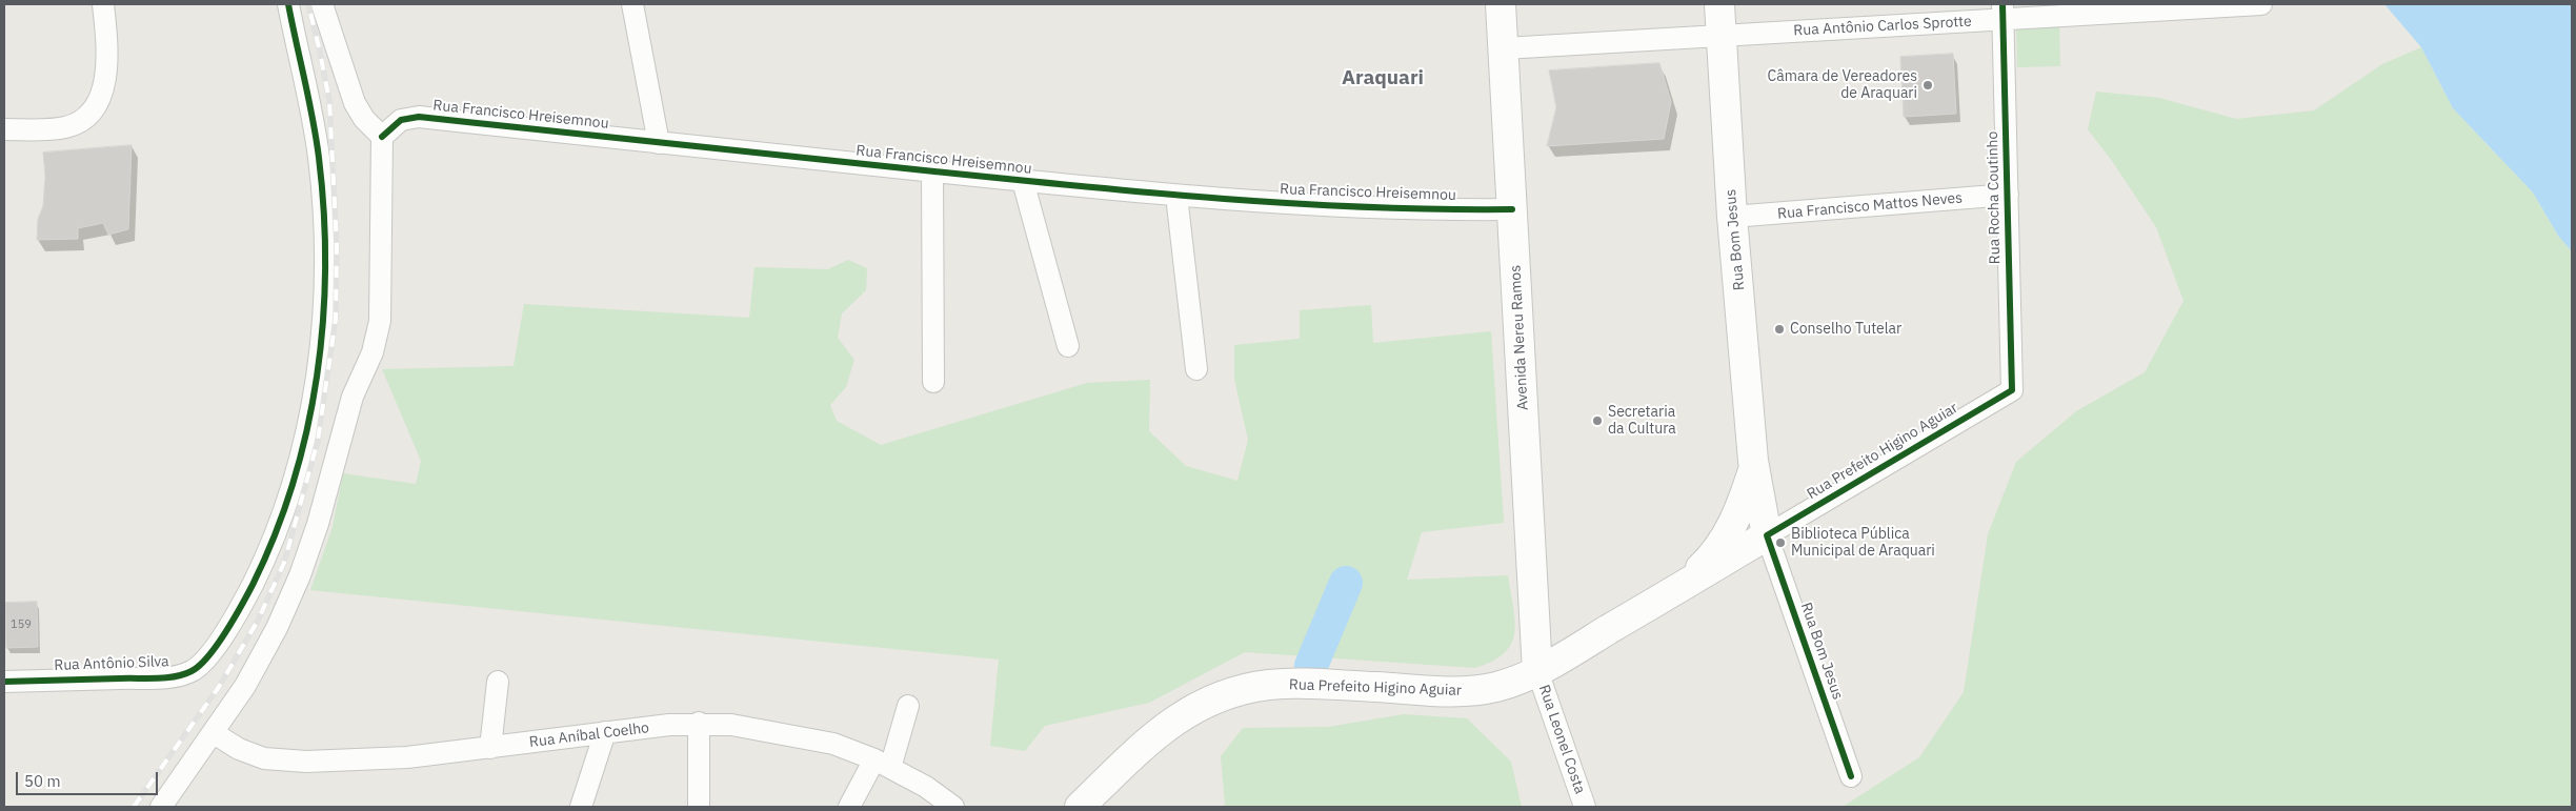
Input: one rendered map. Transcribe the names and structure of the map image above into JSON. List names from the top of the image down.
{
  "streets": {
    "main road": ["Rua Bom Jesus", "Avenida Nereu Ramos", "Rua Prefeito Higino Aguiar"],
    "street": [
      "Rua Antônio Carlos Sprotte",
      "Rua Francisco Hreisemnou",
      "Rua Rocha Coutinho",
      "Rua Francisco Mattos Neves",
      "Rua Antônio Silva",
      "Rua Aníbal Coelho",
      "Rua Leonel Costa"
    ]
  },
  "crossings": [
    ["Rua Antônio Carlos Sprotte", "Rua Rocha Coutinho"],
    ["Rua Antônio Carlos Sprotte", "Rua Bom Jesus"],
    ["Rua Antônio Carlos Sprotte", "Avenida Nereu Ramos"],
    ["Rua Francisco Hreisemnou", "Avenida Nereu Ramos"],
    ["Rua Rocha Coutinho", "Rua Francisco Mattos Neves"],
    ["Rua Rocha Coutinho", "Rua Prefeito Higino Aguiar"],
    ["Rua Francisco Mattos Neves", "Rua Bom Jesus"],
    ["Rua Bom Jesus", "Rua Prefeito Higino Aguiar"],
    ["Avenida Nereu Ramos", "Rua Prefeito Higino Aguiar"],
    ["Avenida Nereu Ramos", "Rua Leonel Costa"],
    ["Rua Prefeito Higino Aguiar", "Rua Leonel Costa"]
  ],
  "districts": ["Araquari"],
  "places": [
    "Câmara de Vereadores de Araquari",
    "Conselho Tutelar",
    "Secretaria da Cultura",
    "Biblioteca Pública Municipal de Araquari"
  ],
  "house_numbers": ["159"],
  "scale_bar": "50 m"
}
